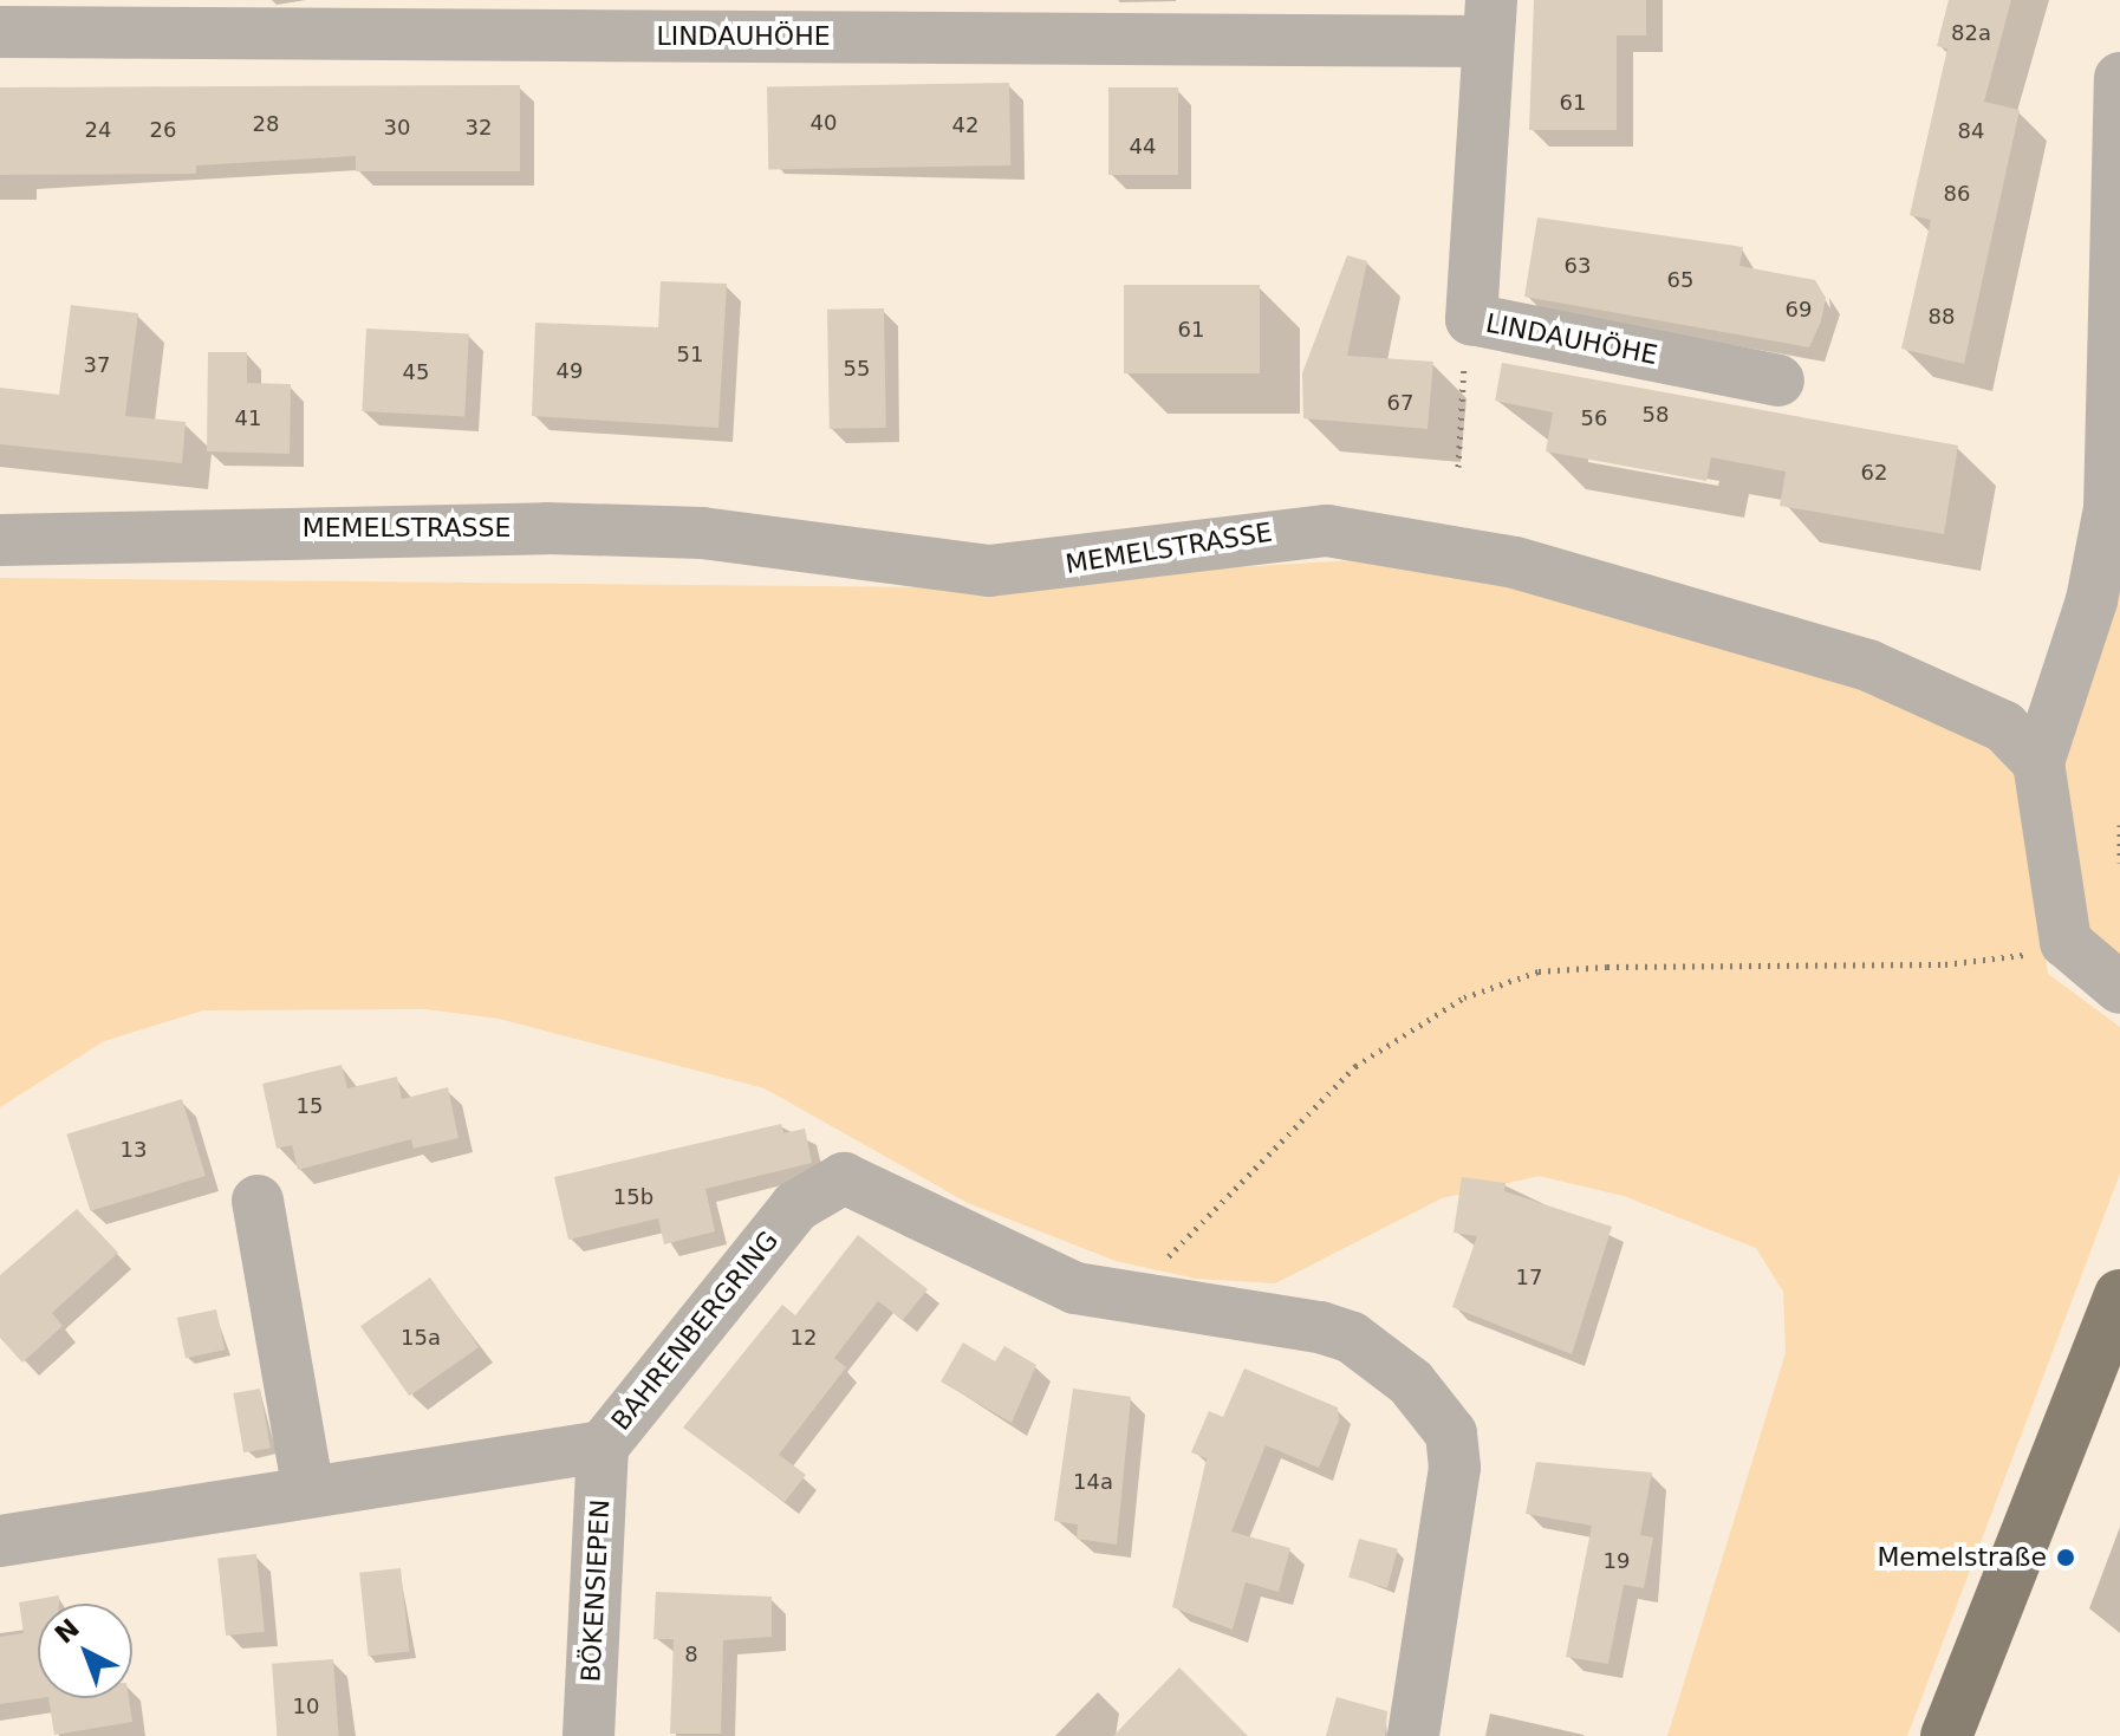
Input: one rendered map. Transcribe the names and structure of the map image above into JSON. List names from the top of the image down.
{
  "streets": {
    "street": [
      "LINDAUHÖHE",
      "MEMELSTRASSE",
      "BAHRENBERGRING",
      "BÖKENSIEPEN"
    ]
  },
  "crossings": [
    ["BAHRENBERGRING", "BÖKENSIEPEN"]
  ],
  "places": ["Memelstraße"],
  "house_numbers": [
    "82a",
    "61",
    "40",
    "28",
    "42",
    "30",
    "32",
    "24",
    "26",
    "84",
    "44",
    "86",
    "63",
    "65",
    "69",
    "88",
    "61",
    "51",
    "37",
    "55",
    "49",
    "45",
    "67",
    "58",
    "41",
    "56",
    "62",
    "15",
    "13",
    "15b",
    "17",
    "15a",
    "12",
    "14a",
    "19",
    "8",
    "10"
  ],
  "north": "top left"
}
